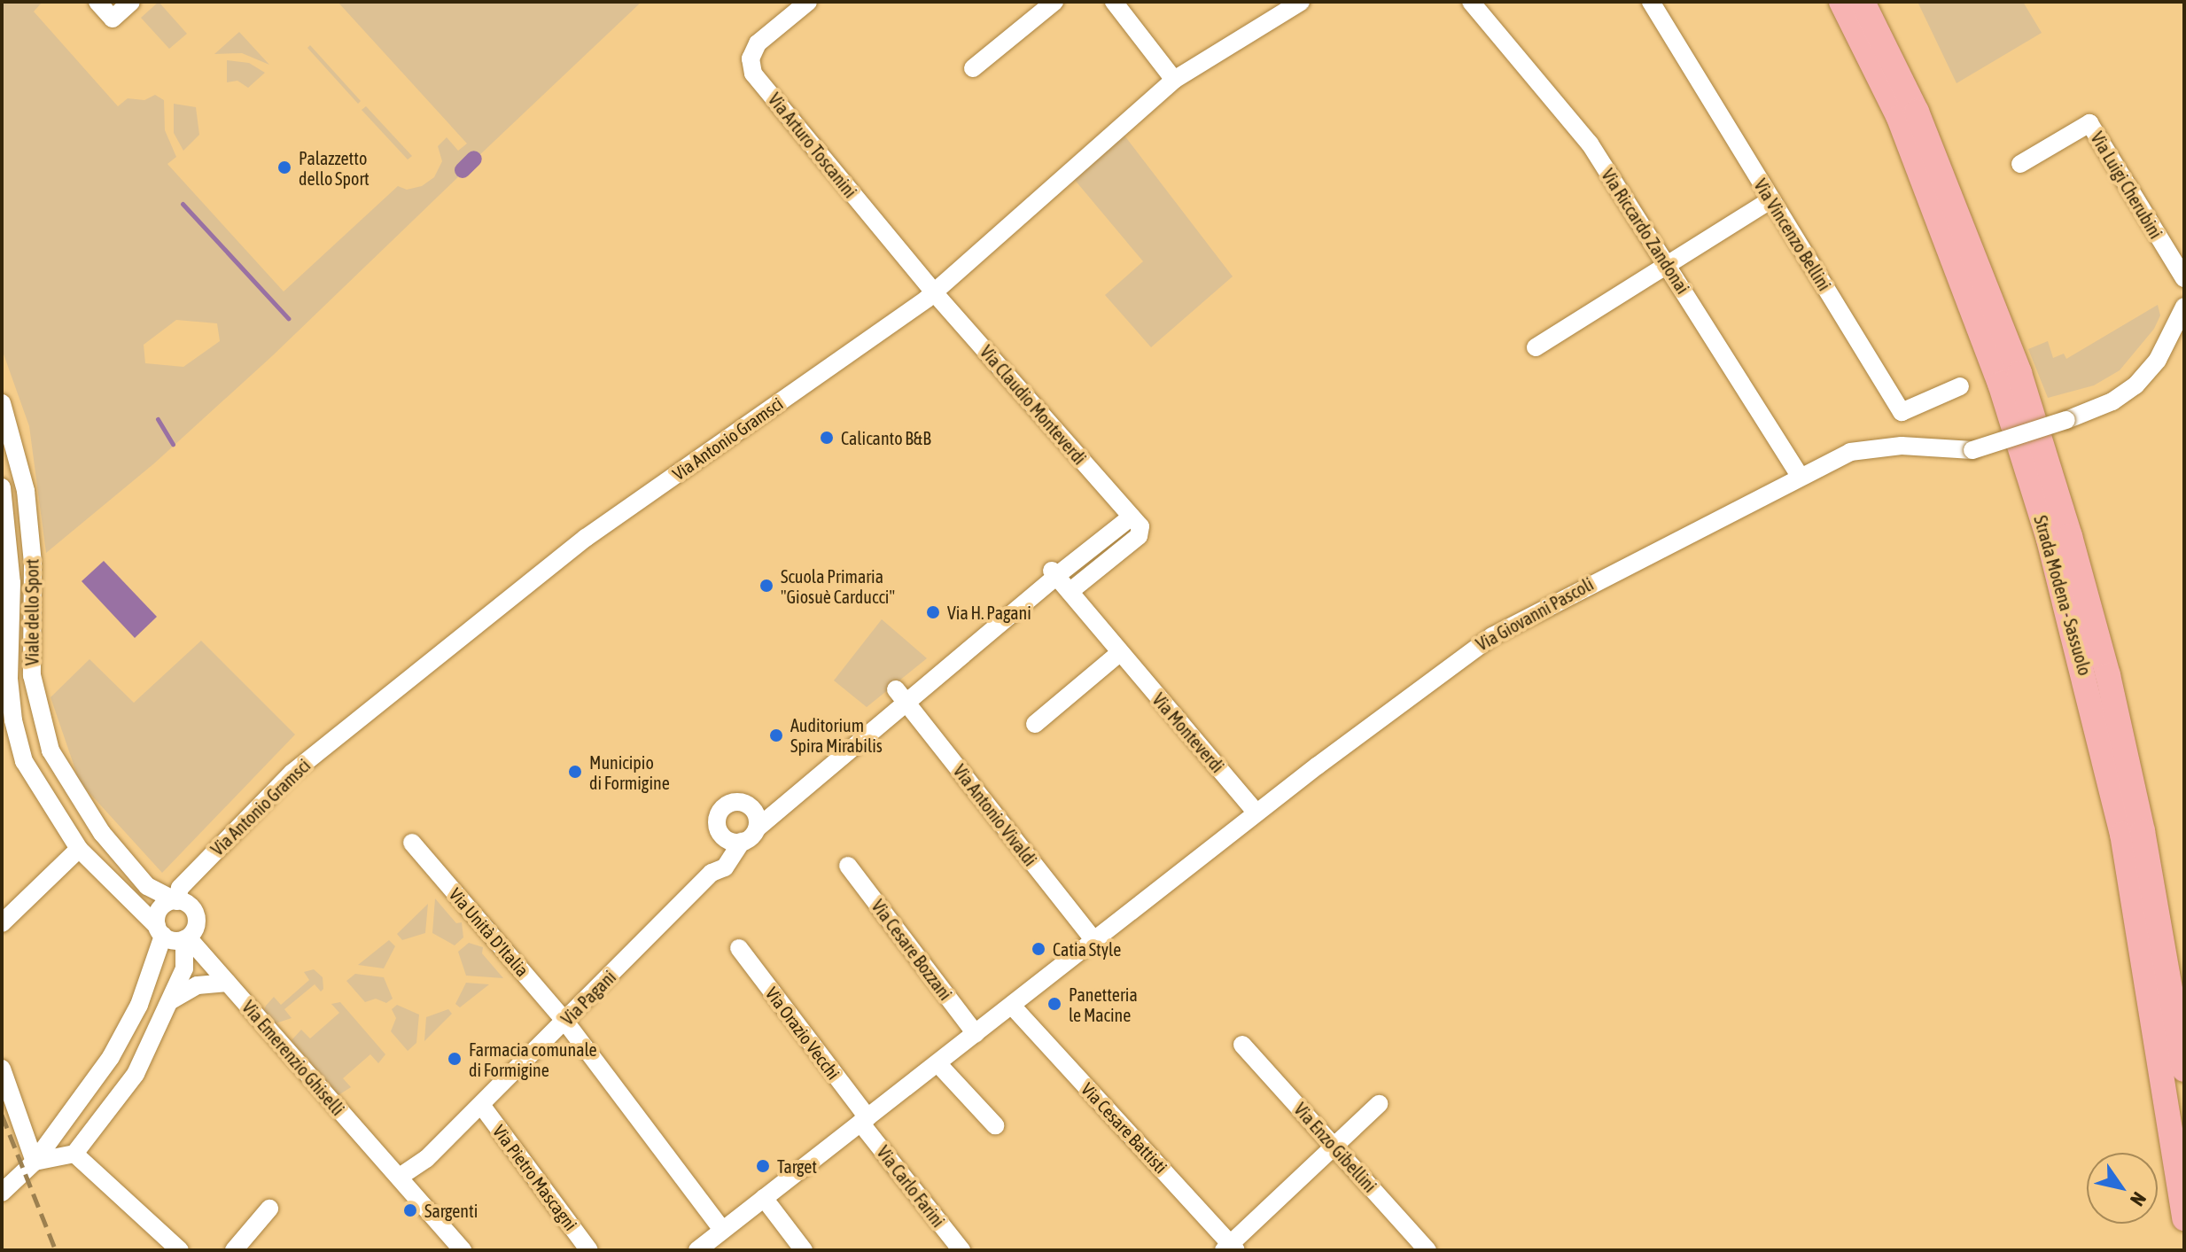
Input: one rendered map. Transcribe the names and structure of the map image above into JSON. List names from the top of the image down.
{
  "streets": {
    "highway": ["Strada Modena - Sassuolo"],
    "street": [
      "Via Arturo Toscanini",
      "Via Luigi Cherubini",
      "Via Riccardo Zandonai",
      "Via Vincenzo Bellini",
      "Via Claudio Monteverdi",
      "Via Antonio Gramsci",
      "Viale dello Sport",
      "Via Giovanni Pascoli",
      "Via Monteverdi",
      "Via Antonio Vivaldi",
      "Via Unità D'Italia",
      "Via Cesare Bozzani",
      "Via Pagani",
      "Via Orazio Vecchi",
      "Via Emerenzio Ghiselli",
      "Via Cesare Battisti",
      "Via Enzo Gibellini",
      "Via Pietro Mascagni",
      "Via Carlo Farini"
    ]
  },
  "crossings": [
    ["Via Arturo Toscanini", "Via Claudio Monteverdi"],
    ["Via Arturo Toscanini", "Via Antonio Gramsci"],
    ["Via Riccardo Zandonai", "Via Giovanni Pascoli"],
    ["Via Claudio Monteverdi", "Via Antonio Gramsci"],
    ["Via Antonio Gramsci", "Viale dello Sport"],
    ["Via Antonio Gramsci", "Via Emerenzio Ghiselli"],
    ["Viale dello Sport", "Via Emerenzio Ghiselli"],
    ["Via Giovanni Pascoli", "Via Monteverdi"],
    ["Via Giovanni Pascoli", "Via Antonio Vivaldi"],
    ["Via Giovanni Pascoli", "Via Unità D'Italia"],
    ["Via Giovanni Pascoli", "Via Cesare Bozzani"],
    ["Via Giovanni Pascoli", "Via Orazio Vecchi"],
    ["Via Giovanni Pascoli", "Via Cesare Battisti"],
    ["Via Giovanni Pascoli", "Via Carlo Farini"],
    ["Via Unità D'Italia", "Via Pagani"],
    ["Via Pagani", "Via Emerenzio Ghiselli"],
    ["Via Pagani", "Via Pietro Mascagni"],
    ["Via Orazio Vecchi", "Via Carlo Farini"]
  ],
  "places": [
    "Palazzetto dello Sport",
    "Calicanto B&B",
    "Scuola Primaria \"Giosuè Carducci\"",
    "Via H. Pagani",
    "Auditorium Spira Mirabilis",
    "Municipio di Formigine",
    "Catia Style",
    "Panetteria le Macine",
    "Farmacia comunale di Formigine",
    "Target",
    "Sargenti"
  ],
  "north": "bottom right"
}
